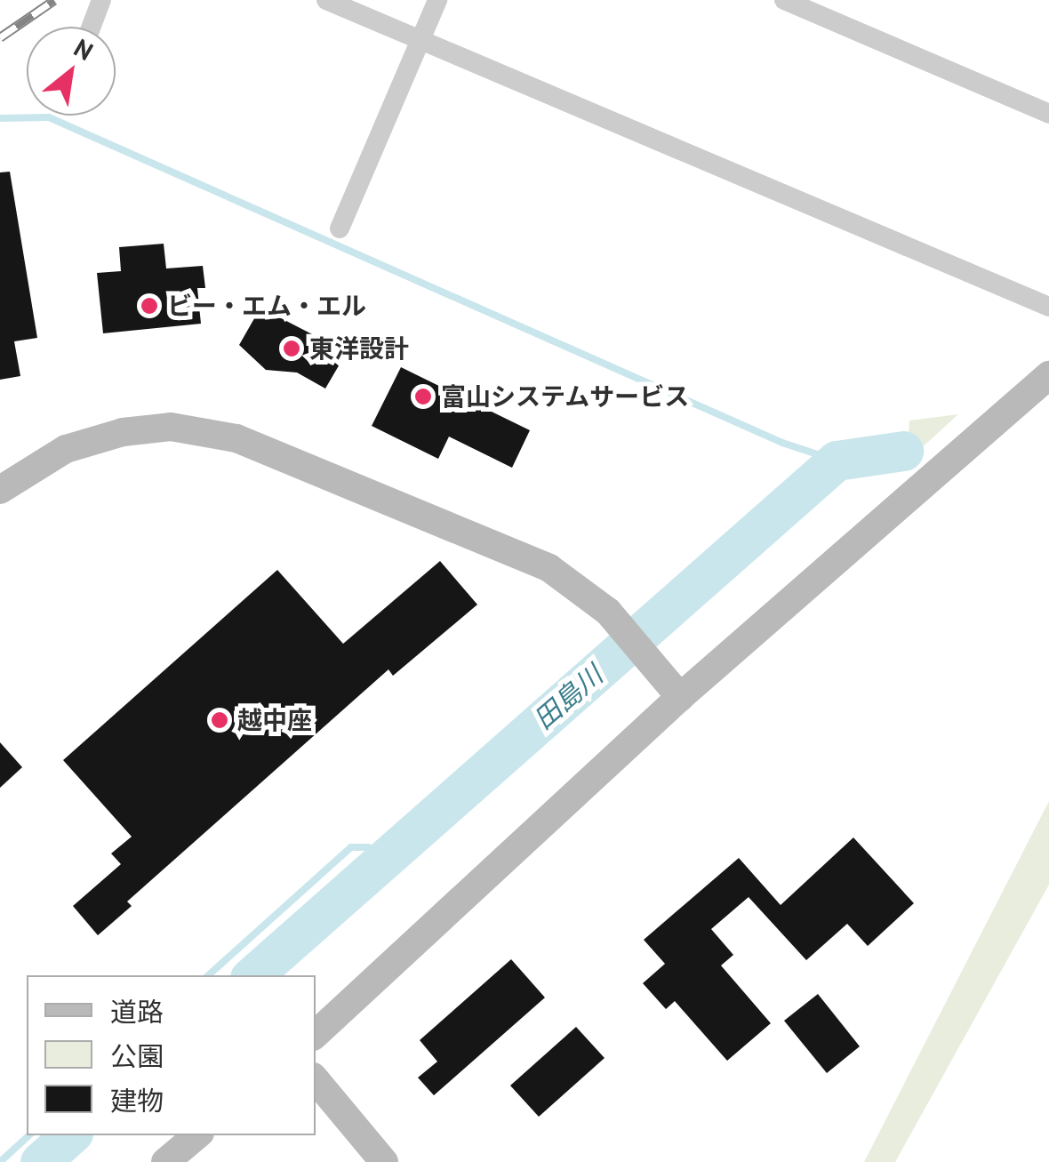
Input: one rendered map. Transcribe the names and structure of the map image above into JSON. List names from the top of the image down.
{
  "water": ["田島川"],
  "places": [
    "ビー・エム・エル",
    "東洋設計",
    "富山システムサービス",
    "越中座"
  ],
  "legend": ["道路", "公園", "建物"],
  "north": "top right"
}
